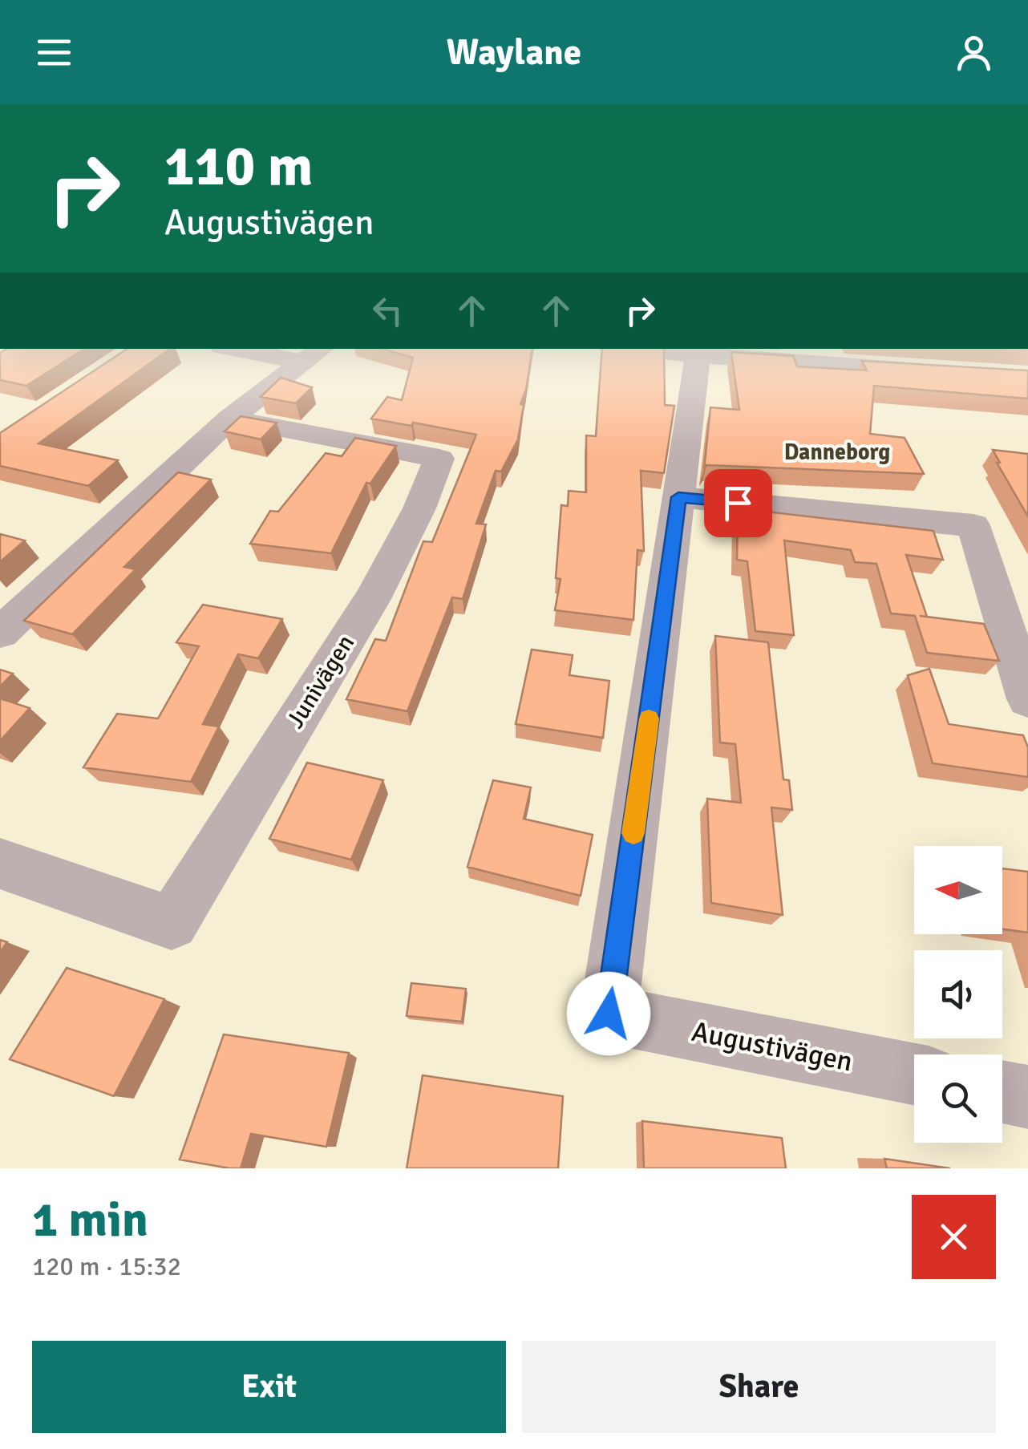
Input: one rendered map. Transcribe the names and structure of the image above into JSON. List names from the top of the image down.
{
  "streets": {
    "street": ["Junivägen", "Augustivägen"]
  },
  "districts": ["Danneborg"],
  "north": "left",
  "page": {
    "header": "Waylane",
    "turn": ["110 m", "Augustivägen"],
    "heading": ["1 min", "120 m · 15:32"],
    "buttons": ["Exit", "Share"]
  }
}
